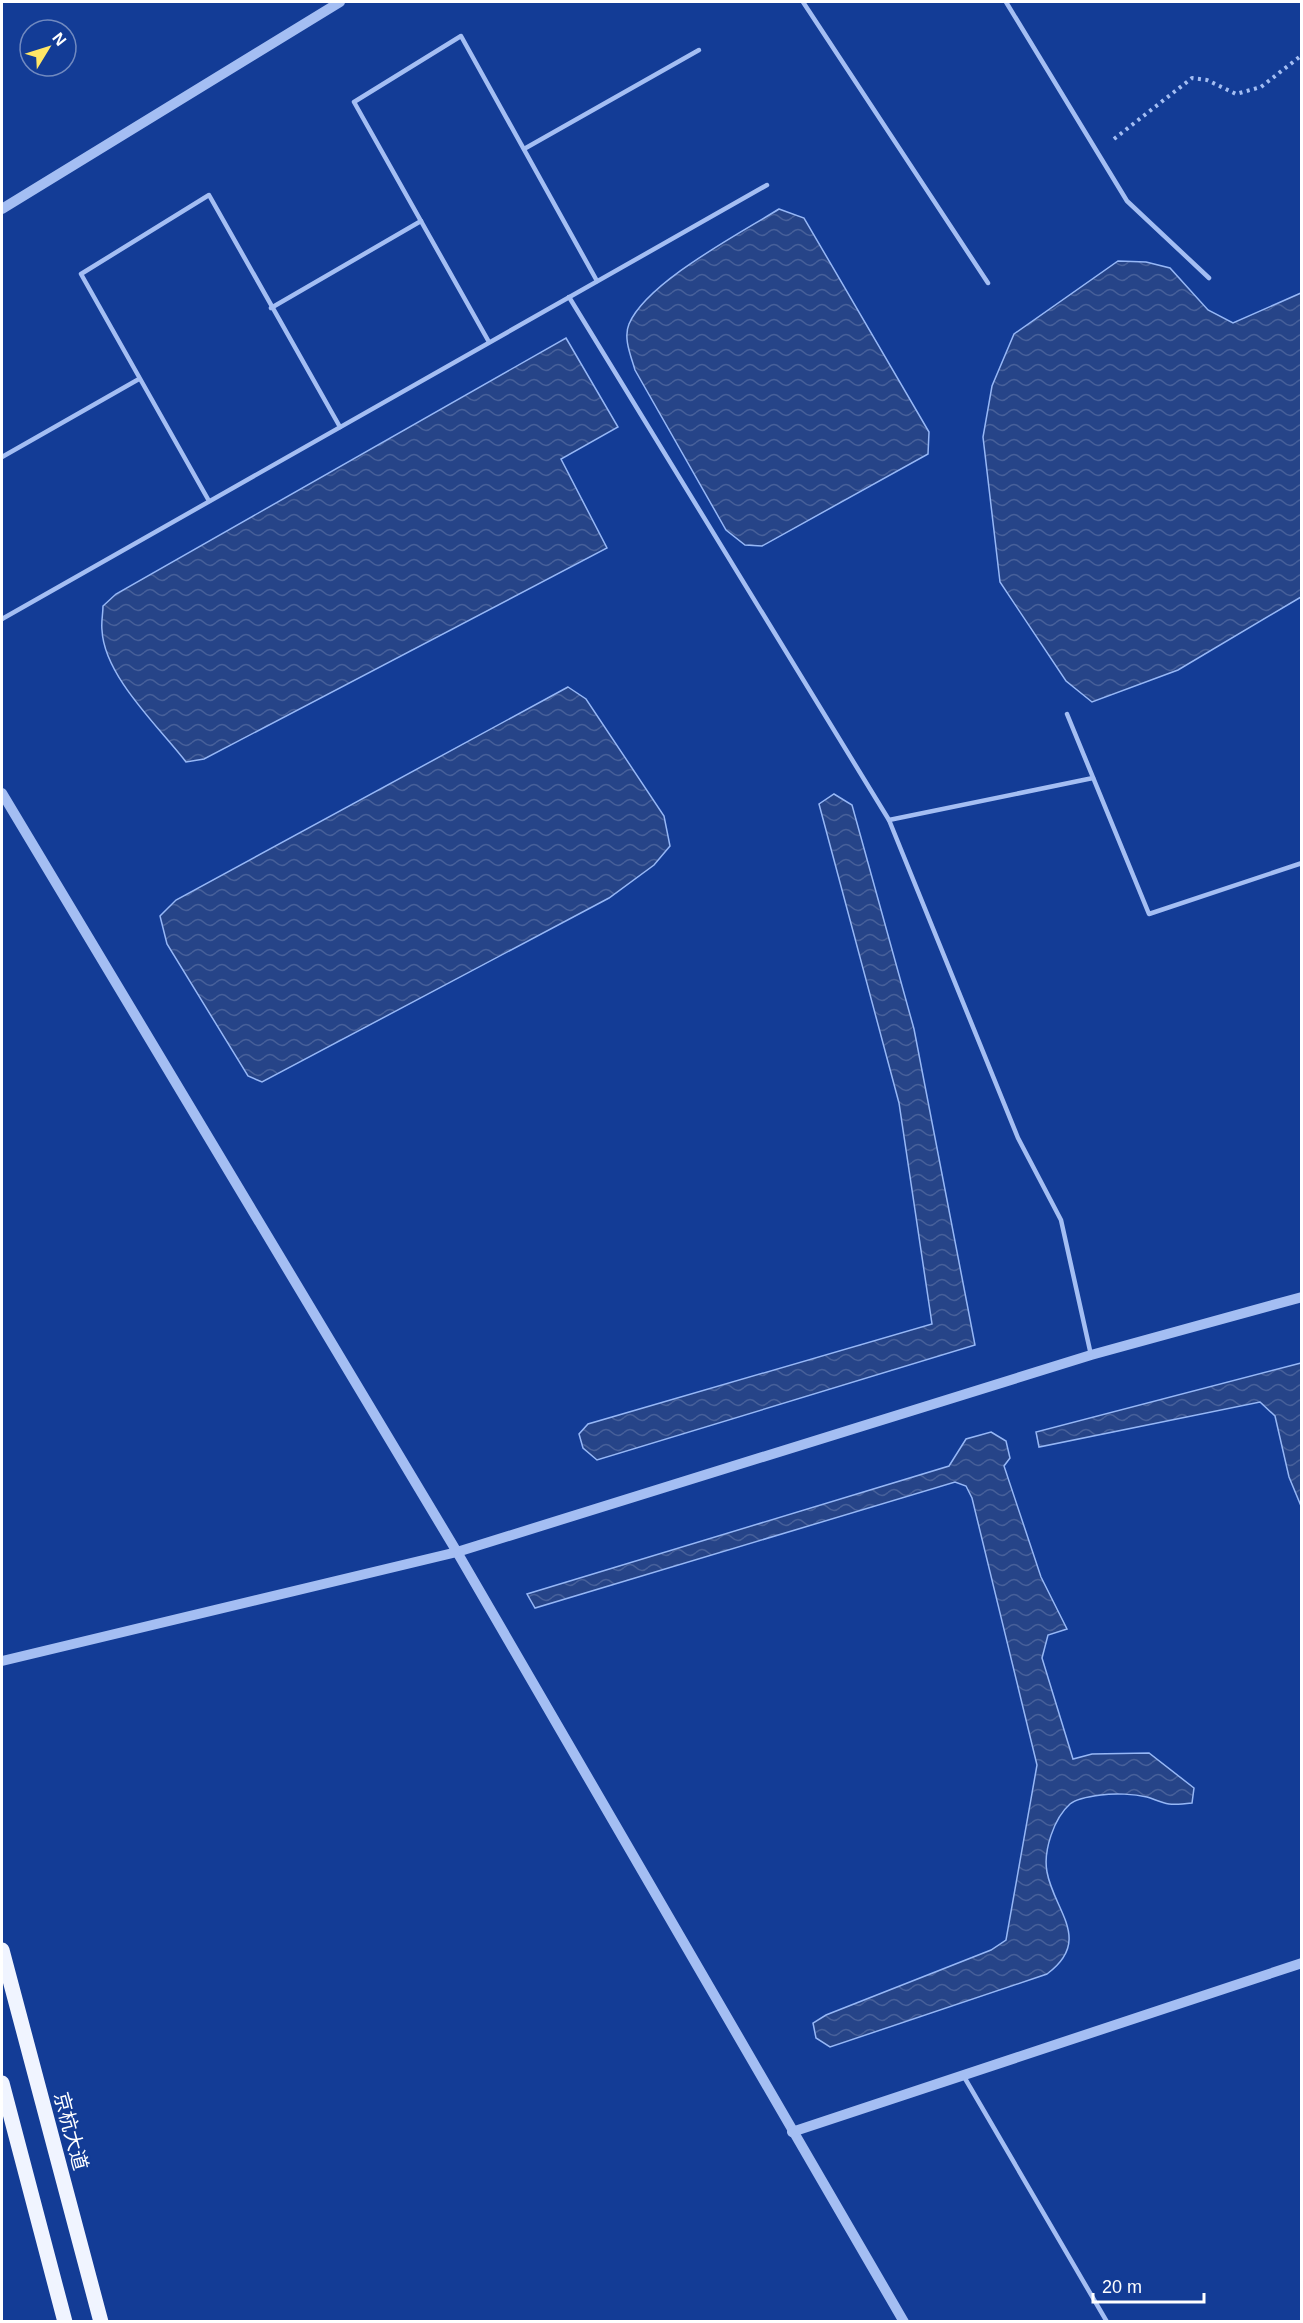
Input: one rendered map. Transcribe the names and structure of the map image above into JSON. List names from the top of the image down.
{
  "streets": {
    "main road": ["京杭大道"]
  },
  "scale_bar": "20 m",
  "north": "top right"
}
